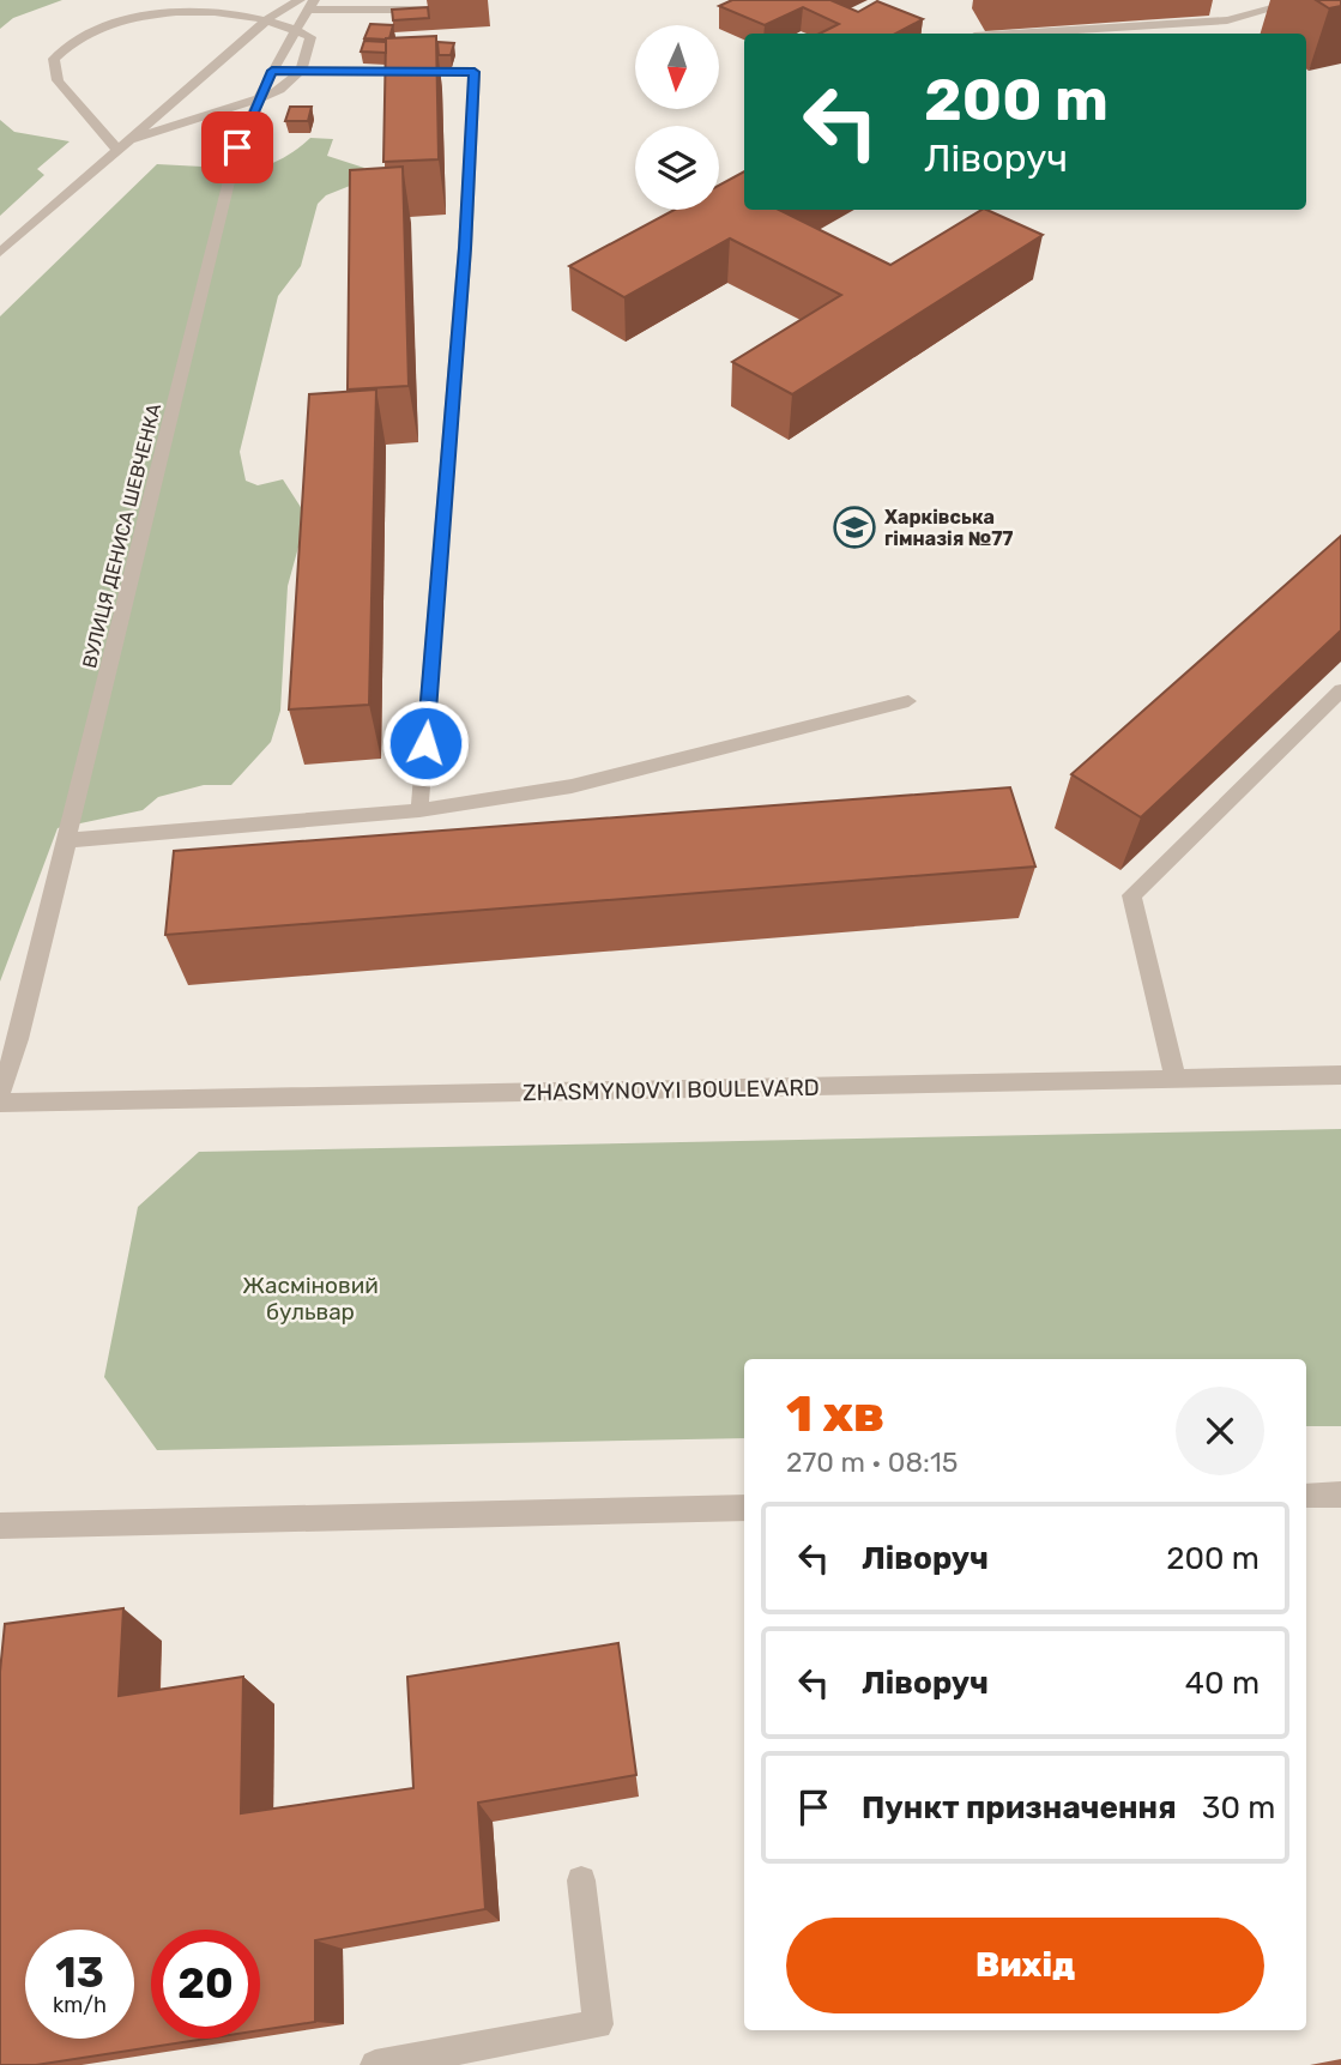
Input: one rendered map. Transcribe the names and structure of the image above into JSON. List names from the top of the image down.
{
  "streets": {
    "street": ["ВУЛИЦЯ ДЕНИСА ШЕВЧЕНКА", "ZHASMYNOVYI BOULEVARD"]
  },
  "parks": ["Жасміновий бульвар"],
  "places": {
    "school or university": ["Харківська гімназія №77"]
  },
  "north": "bottom",
  "page": {
    "turn": ["200 m", "Ліворуч"],
    "heading": ["1 хв", "270 m · 08:15"],
    "list": [
      {
        "name": "Ліворуч",
        "value": "200 m"
      },
      {
        "name": "Ліворуч",
        "value": "40 m"
      },
      {
        "name": "Пункт призначення",
        "value": "30 m"
      }
    ],
    "buttons": "Вихід",
    "speed": "13 km/h",
    "limit": "20"
  }
}
